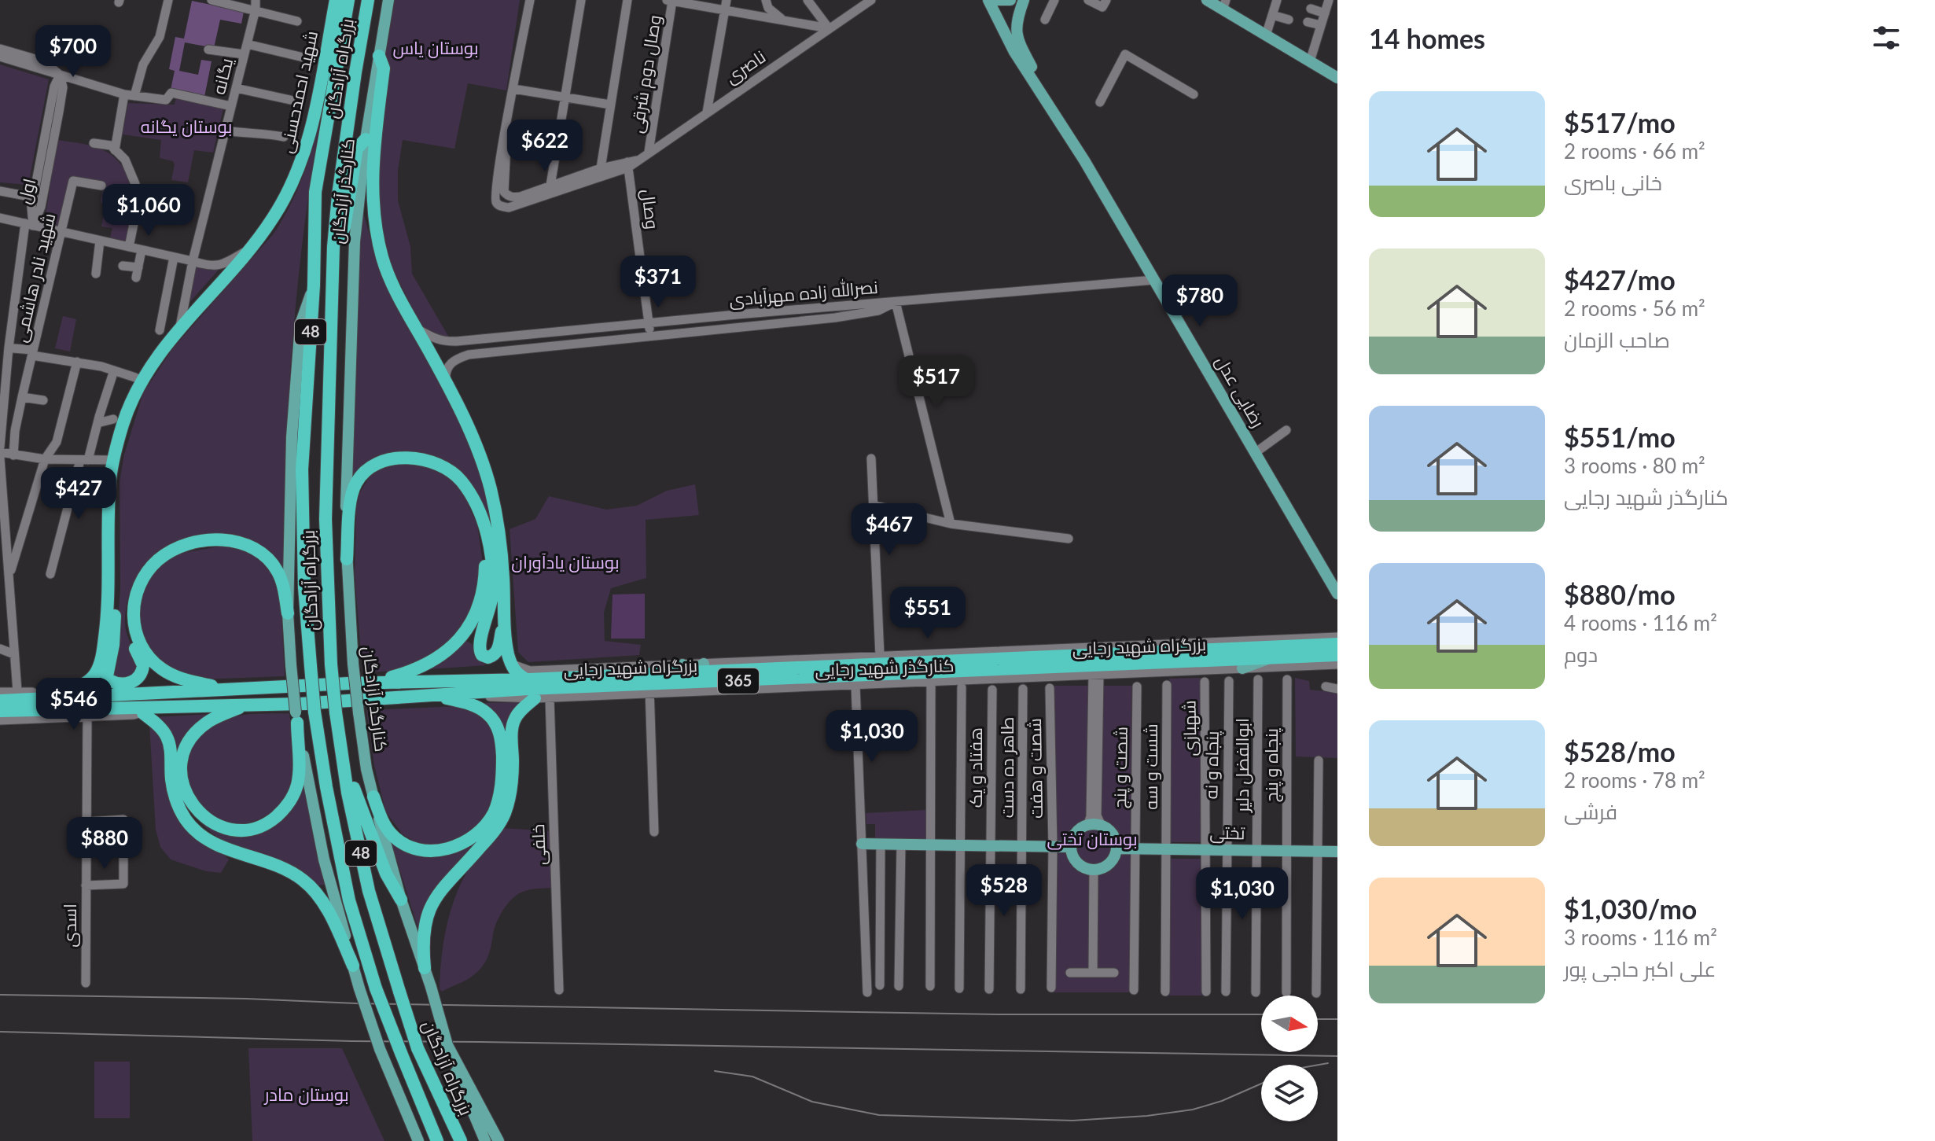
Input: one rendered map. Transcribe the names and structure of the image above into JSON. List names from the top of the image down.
{
  "streets": {
    "highway": [
      "بزرگراه آزادگان",
      "شهید احمدحسنی",
      "کنارگذر آزادگان",
      "48",
      "بزرگراه شهید رجایی",
      "365"
    ],
    "main road": ["رضایی عدل", "تختی"],
    "street": [
      "ناصری",
      "وصال دوم شرقی",
      "یگانه",
      "اول",
      "وصال",
      "شهید نادر هاشمی",
      "نصرالله زاده مهرآبادی",
      "کنارگذر شهید رجایی",
      "شهبازی",
      "پنجاه و نه",
      "ابوالفضل دلیر",
      "پنجاه و پنج",
      "شست و سه",
      "هفتاد و یک",
      "طاهر ده دست",
      "شصت و پنج",
      "شصت و هفت",
      "خلفی",
      "اسدی"
    ]
  },
  "crossings": [
    ["ناصری", "وصال دوم شرقی"],
    ["ناصری", "وصال"],
    ["یگانه", "شهید احمدحسنی"],
    ["شهید احمدحسنی", "بزرگراه شهید رجایی"],
    ["کنارگذر آزادگان", "نصرالله زاده مهرآبادی"],
    ["کنارگذر آزادگان", "کنارگذر شهید رجایی"],
    ["وصال", "نصرالله زاده مهرآبادی"],
    ["نصرالله زاده مهرآبادی", "رضایی عدل"],
    ["بزرگراه شهید رجایی", "کنارگذر شهید رجایی"],
    ["کنارگذر شهید رجایی", "خلفی"],
    ["شهبازی", "تختی"],
    ["پنجاه و نه", "تختی"],
    ["ابوالفضل دلیر", "تختی"],
    ["پنجاه و پنج", "تختی"],
    ["شست و سه", "تختی"],
    ["شصت و پنج", "تختی"]
  ],
  "parks": [
    "بوستان یاس",
    "بوستان یگانه",
    "بوستان یادآوران",
    "بوستان تختی",
    "بوستان مادر"
  ],
  "north": "right",
  "page": {
    "heading": "14 homes",
    "price": [
      "$700",
      "$622",
      "$1,060",
      "$371",
      "$780",
      "$517",
      "$427",
      "$467",
      "$551",
      "$546",
      "$1,030",
      "$880",
      "$528",
      "$1,030"
    ],
    "list": [
      {
        "name": "$517/mo",
        "note": "2 rooms · 66 m² · خانی باصری"
      },
      {
        "name": "$427/mo",
        "note": "2 rooms · 56 m² · صاحب الزمان"
      },
      {
        "name": "$551/mo",
        "note": "3 rooms · 80 m² · کنارگذر شهید رجایی"
      },
      {
        "name": "$880/mo",
        "note": "4 rooms · 116 m² · دوم"
      },
      {
        "name": "$528/mo",
        "note": "2 rooms · 78 m² · فرشی"
      },
      {
        "name": "$1,030/mo",
        "note": "3 rooms · 116 m² · علی اکبر حاجی پور"
      }
    ]
  }
}
